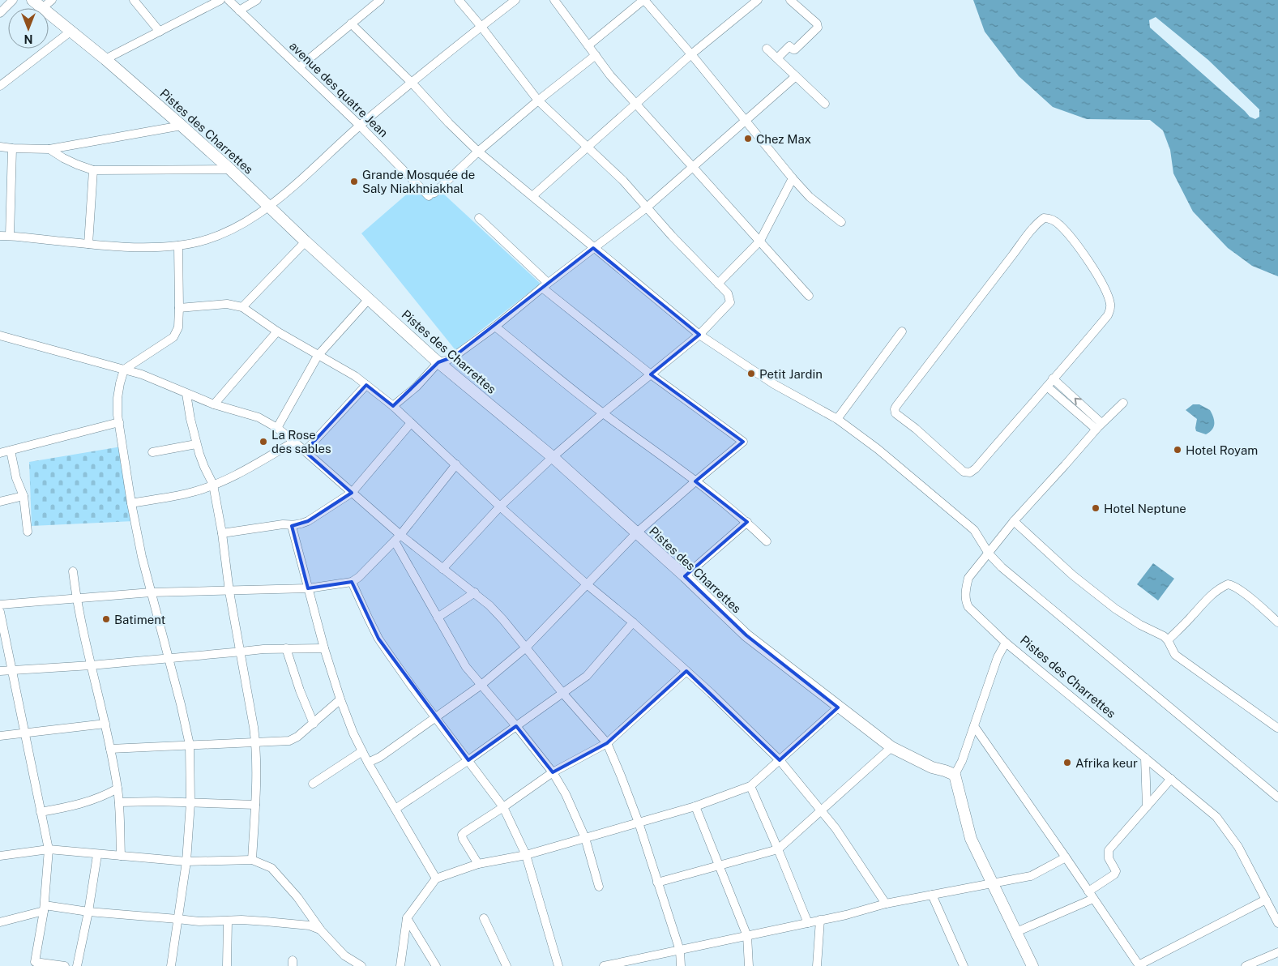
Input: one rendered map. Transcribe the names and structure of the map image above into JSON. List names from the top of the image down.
{
  "streets": {
    "main road": ["Pistes des Charrettes"],
    "street": ["avenue des quatre Jean"]
  },
  "places": [
    "Chez Max",
    "Grande Mosquée de Saly Niakhniakhal",
    "Petit Jardin",
    "La Rose des sables",
    "Hotel Royam",
    "Hotel Neptune",
    "Batiment",
    "Afrika keur"
  ],
  "north": "bottom"
}
